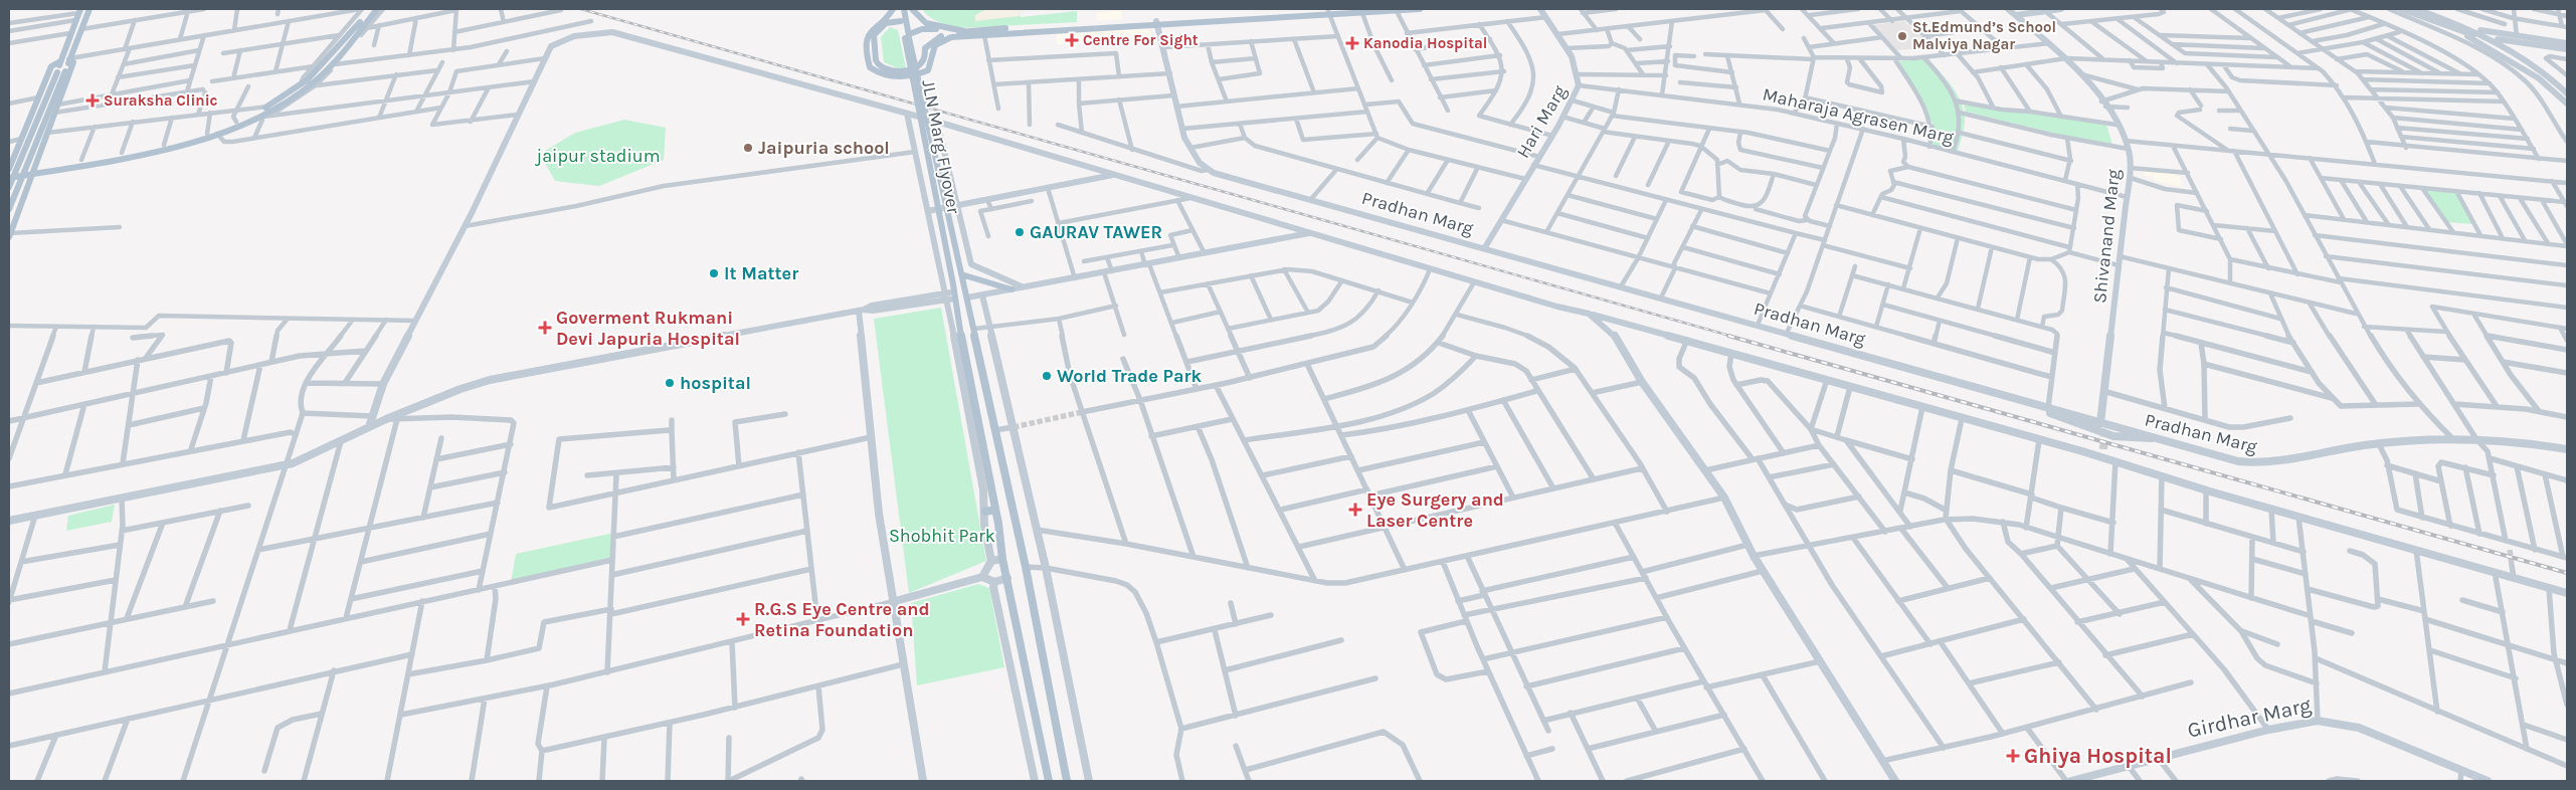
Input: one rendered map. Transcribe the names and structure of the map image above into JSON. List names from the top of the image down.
{
  "streets": {
    "main road": ["JLN Marg Flyover"],
    "street": [
      "Maharaja Agrasen Marg",
      "Hari Marg",
      "Pradhan Marg",
      "Shivanand Marg",
      "Girdhar Marg"
    ]
  },
  "crossings": [
    ["Maharaja Agrasen Marg", "Hari Marg"],
    ["Maharaja Agrasen Marg", "Shivanand Marg"],
    ["Hari Marg", "Pradhan Marg"],
    ["Pradhan Marg", "Shivanand Marg"]
  ],
  "parks": ["jaipur stadium", "Shobhit Park"],
  "places": {
    "other": [
      "St.Edmund’s School Malviya Nagar",
      "Jaipuria school",
      "GAURAV TAWER",
      "It Matter",
      "World Trade Park",
      "hospital"
    ],
    "health": [
      "Centre For Sight",
      "Kanodia Hospital",
      "Suraksha Clinic",
      "Goverment Rukmani Devi Japuria Hospital",
      "Eye Surgery and Laser Centre",
      "R.G.S Eye Centre and Retina Foundation",
      "Ghiya Hospital"
    ]
  }
}
